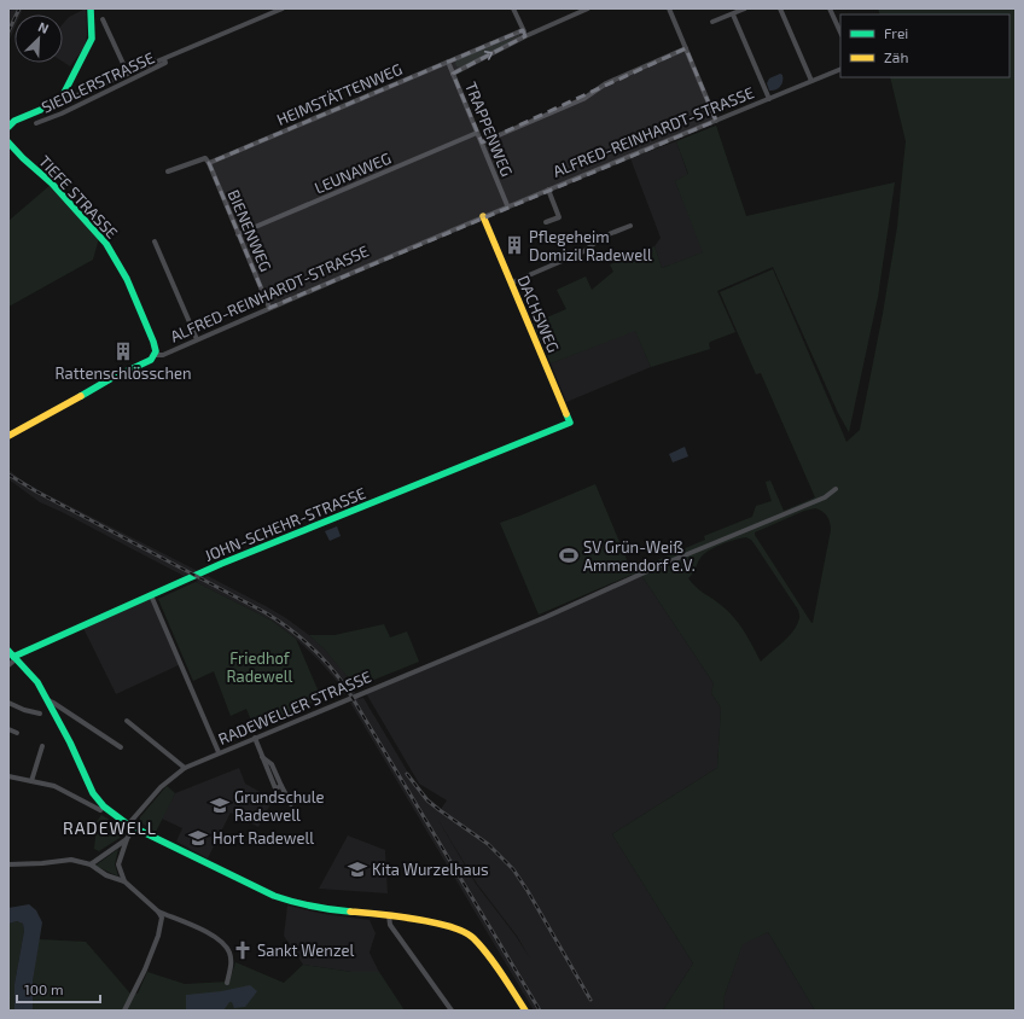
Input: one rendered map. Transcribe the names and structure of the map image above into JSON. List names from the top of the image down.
{
  "streets": {
    "street": [
      "SIEDLERSTRASSE",
      "HEIMSTÄTTENWEG",
      "TRAPPENWEG",
      "ALFRED-REINHARDT-STRASSE",
      "LEUNAWEG",
      "TIEFE STRASSE",
      "BIENENWEG",
      "DACHSWEG",
      "JOHN-SCHEHR-STRASSE",
      "RADEWELLER STRASSE"
    ]
  },
  "crossings": [
    ["HEIMSTÄTTENWEG", "TRAPPENWEG"],
    ["HEIMSTÄTTENWEG", "BIENENWEG"],
    ["TRAPPENWEG", "ALFRED-REINHARDT-STRASSE"],
    ["TRAPPENWEG", "LEUNAWEG"],
    ["ALFRED-REINHARDT-STRASSE", "TIEFE STRASSE"],
    ["ALFRED-REINHARDT-STRASSE", "BIENENWEG"],
    ["ALFRED-REINHARDT-STRASSE", "DACHSWEG"],
    ["LEUNAWEG", "BIENENWEG"],
    ["DACHSWEG", "JOHN-SCHEHR-STRASSE"]
  ],
  "districts": ["RADEWELL"],
  "parks": ["Friedhof Radewell"],
  "places": {
    "building": ["Pflegeheim Domizil Radewell", "Rattenschlösschen"],
    "sports": ["SV Grün-Weiß Ammendorf e.V."],
    "school or university": ["Grundschule Radewell", "Hort Radewell", "Kita Wurzelhaus"],
    "church": ["Sankt Wenzel"]
  },
  "legend": ["Frei", "Zäh"],
  "scale_bar": "100 m",
  "north": "top right"
}
